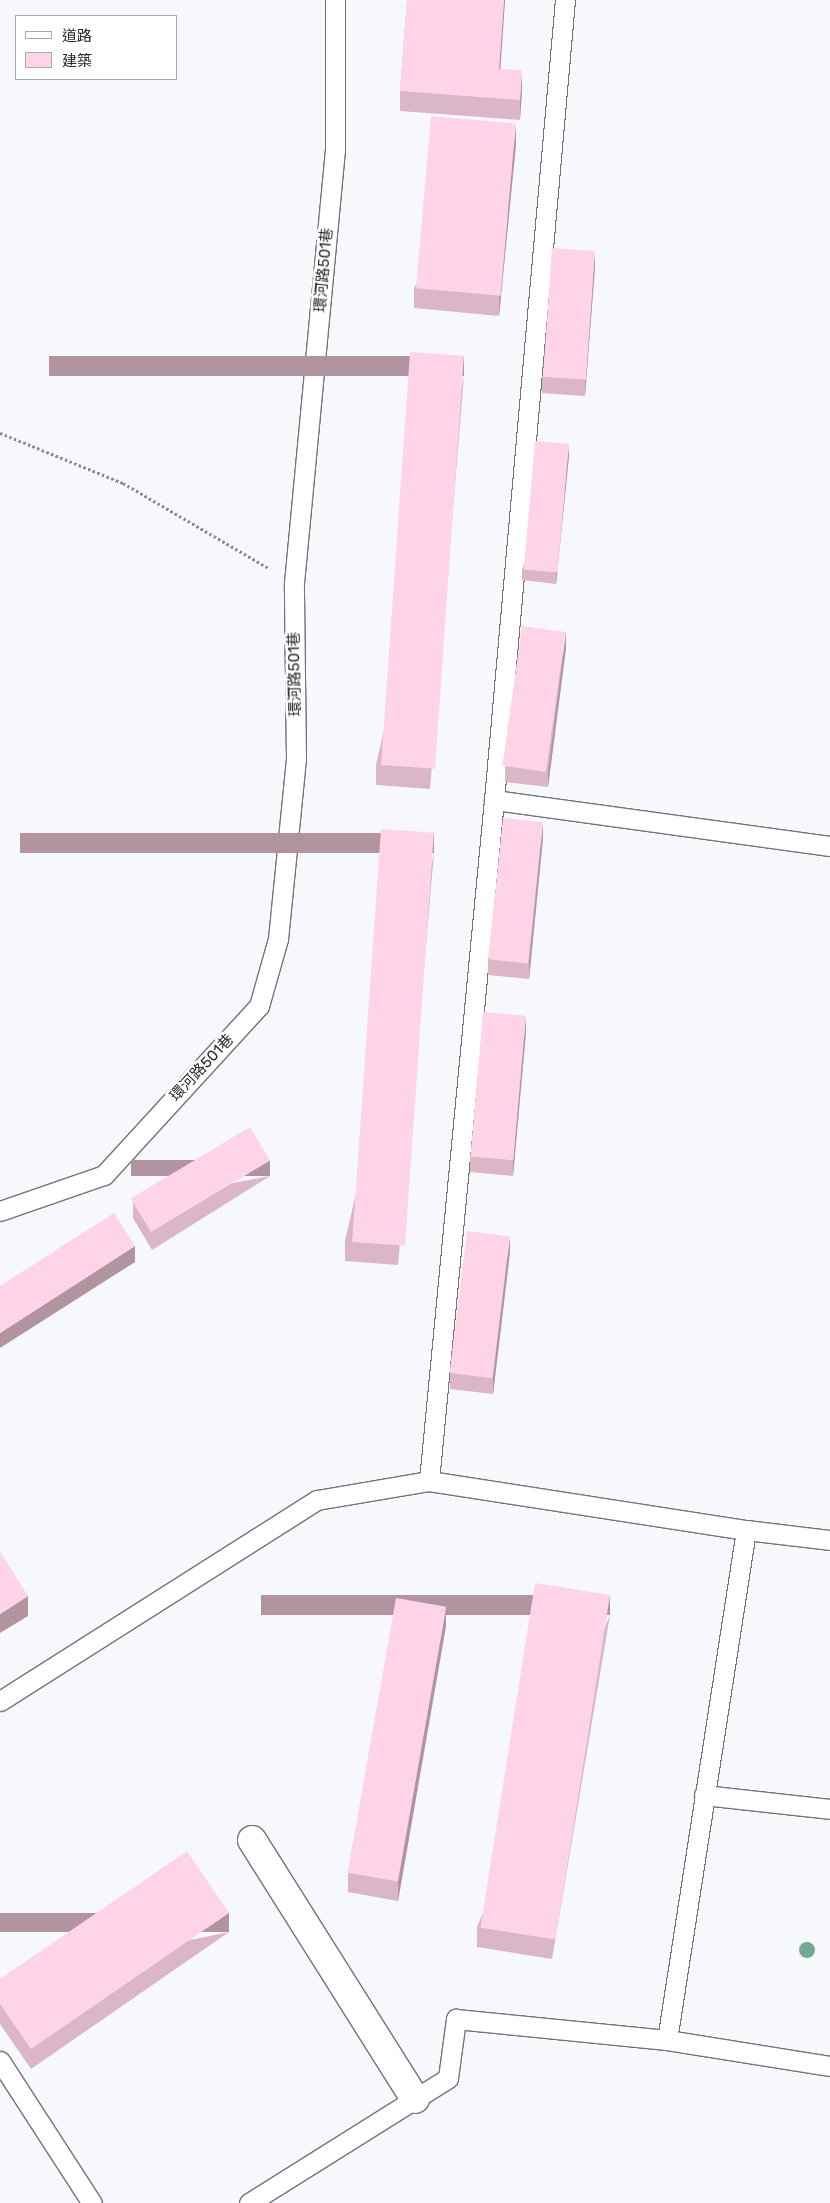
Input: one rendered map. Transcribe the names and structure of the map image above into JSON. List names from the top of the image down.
{
  "streets": {
    "lane": ["環河路501巷"]
  },
  "legend": ["道路", "建築"]
}
